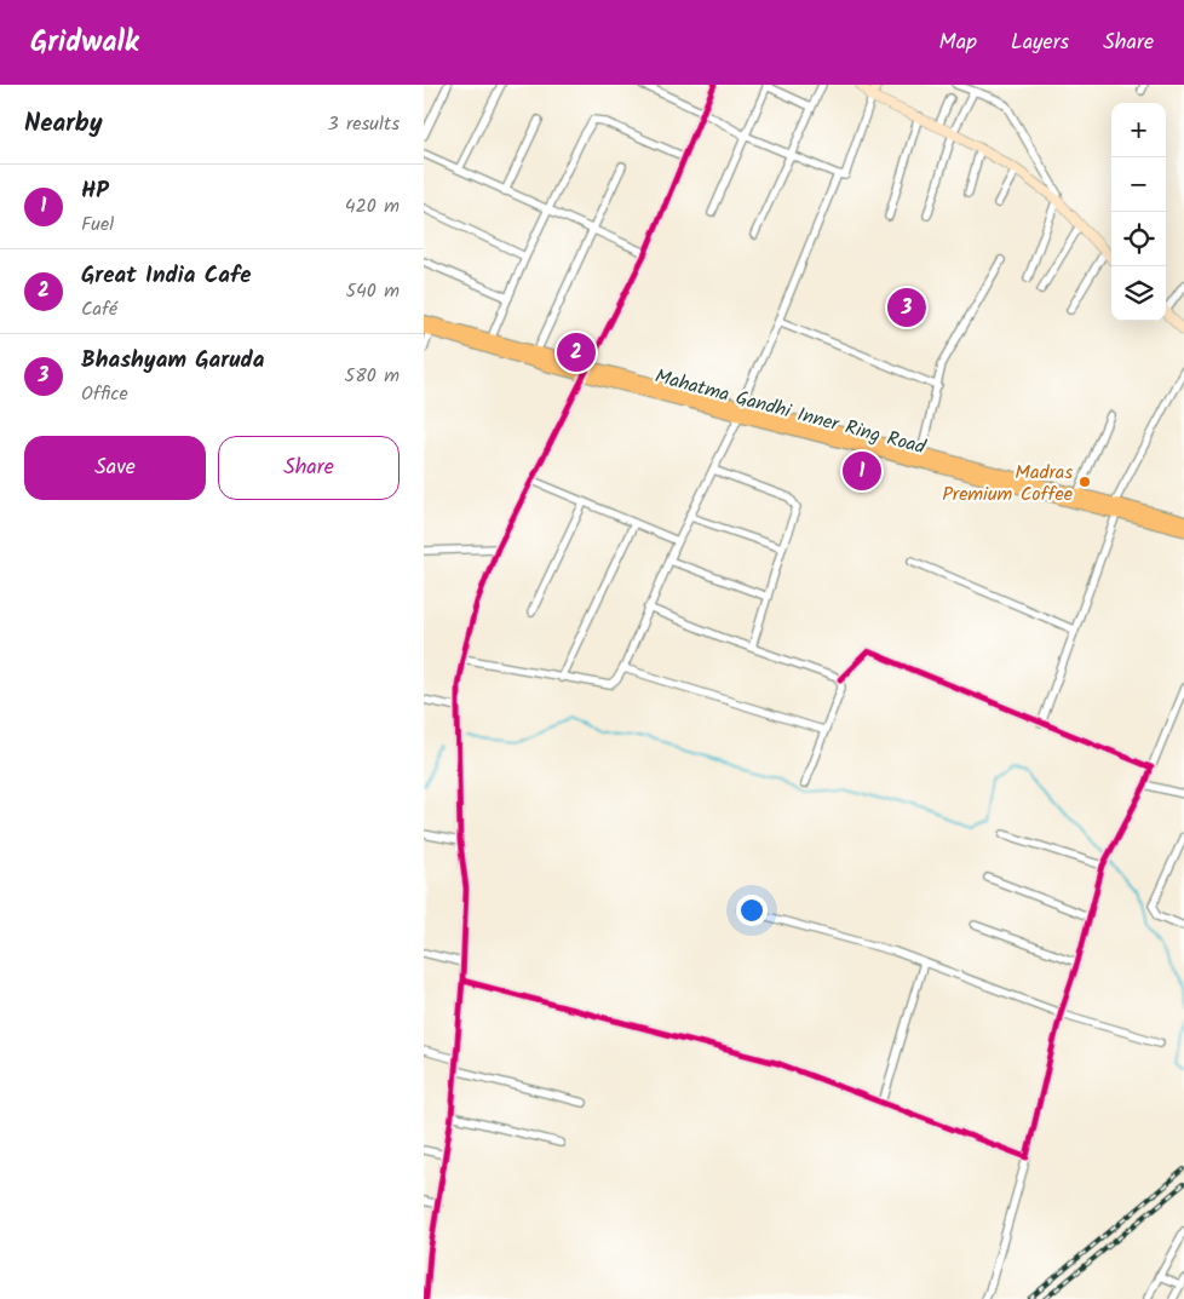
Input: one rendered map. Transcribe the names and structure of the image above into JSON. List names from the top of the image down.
{
  "streets": {
    "main road": ["Mahatma Gandhi Inner Ring Road"]
  },
  "places": ["Madras Premium Coffee"],
  "page": {
    "header": "Gridwalk",
    "nav": ["Map", "Layers", "Share"],
    "heading": ["Nearby", "3 results"],
    "map_buttons": ["+", "−"],
    "list": [
      {
        "mark": "1",
        "name": "HP",
        "note": "Fuel",
        "value": "420 m"
      },
      {
        "mark": "2",
        "name": "Great India Cafe",
        "note": "Café",
        "value": "540 m"
      },
      {
        "mark": "3",
        "name": "Bhashyam Garuda",
        "note": "Office",
        "value": "580 m"
      }
    ],
    "pins": ["3", "2", "1"],
    "buttons": ["Save", "Share"]
  }
}
